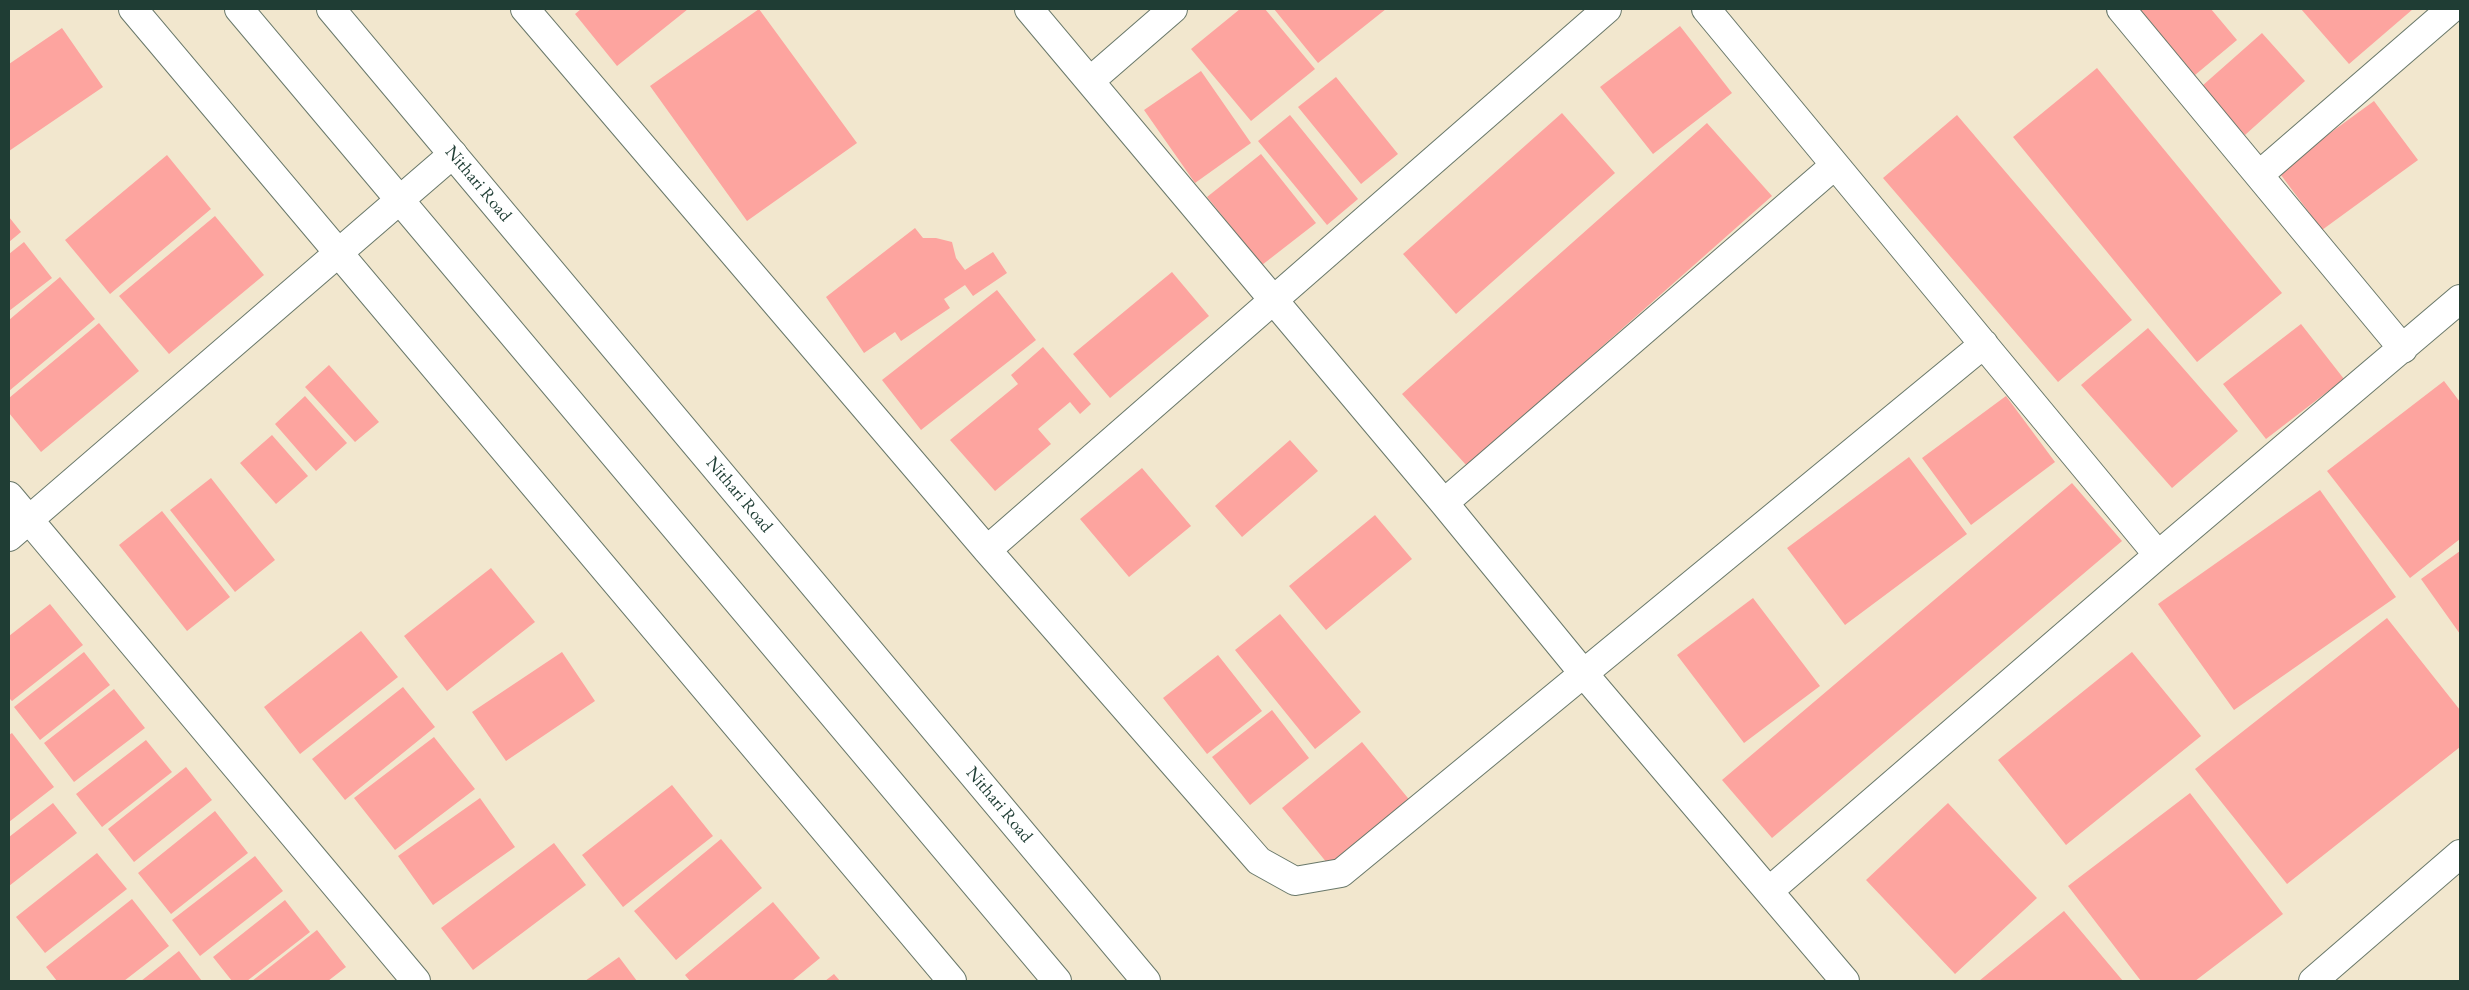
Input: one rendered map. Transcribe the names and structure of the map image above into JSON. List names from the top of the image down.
{
  "streets": {
    "street": ["Nithari Road"]
  }
}
